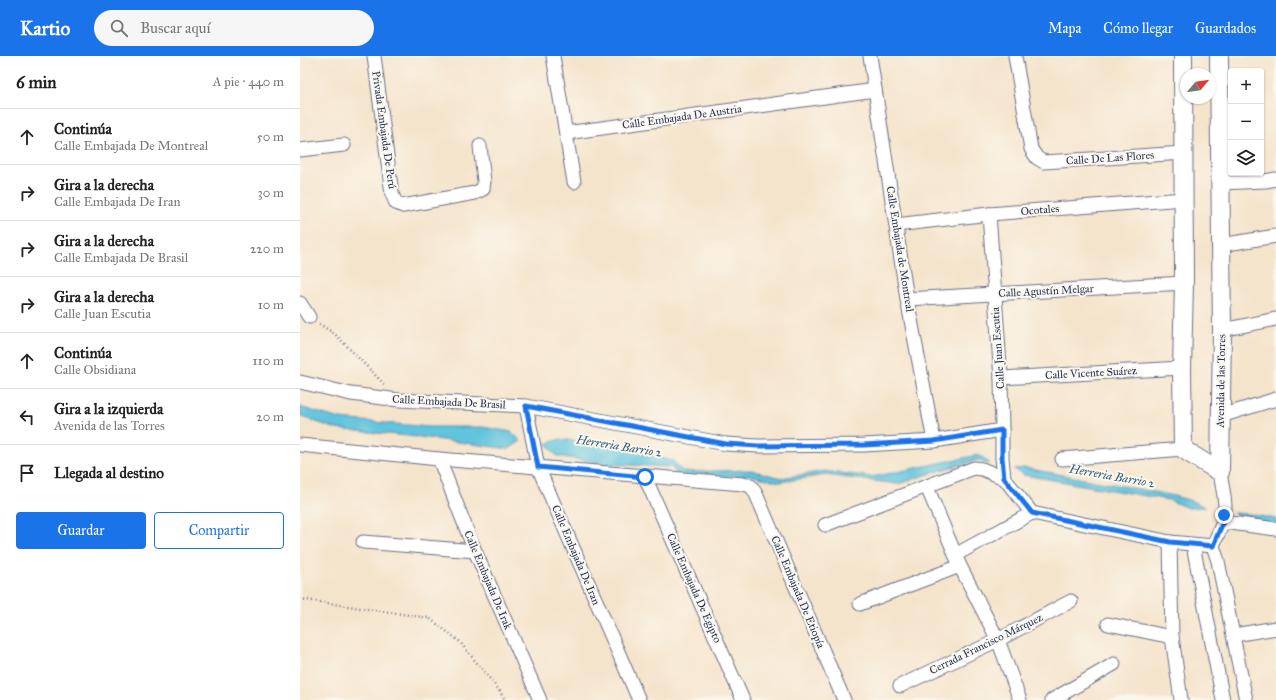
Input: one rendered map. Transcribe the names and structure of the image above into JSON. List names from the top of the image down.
{
  "streets": {
    "main road": ["Avenida de las Torres"],
    "street": [
      "Calle Embajada De Austria",
      "Privada Embajada De Perú",
      "Calle De Las Flores",
      "Ocotales",
      "Calle Embajada de Montreal",
      "Calle Agustín Melgar",
      "Calle Juan Escutia",
      "Calle Vicente Suárez",
      "Calle Embajada De Brasil",
      "Calle Embajada De Iran",
      "Calle Embajada De Irak",
      "Calle Embajada De Egipto",
      "Calle Embajada De Etiopía",
      "Cerrada Francisco Márquez"
    ]
  },
  "crossings": [
    ["Calle Embajada De Austria", "Calle Embajada de Montreal"],
    ["Ocotales", "Calle Embajada de Montreal"],
    ["Ocotales", "Calle Juan Escutia"],
    ["Calle Embajada de Montreal", "Calle Agustín Melgar"],
    ["Calle Embajada de Montreal", "Calle Embajada De Brasil"],
    ["Calle Agustín Melgar", "Calle Juan Escutia"],
    ["Calle Juan Escutia", "Calle Vicente Suárez"],
    ["Calle Juan Escutia", "Calle Embajada De Brasil"],
    ["Calle Embajada De Brasil", "Calle Embajada De Iran"],
    ["Calle Embajada De Egipto", "Calle Embajada De Etiopía"]
  ],
  "water": ["Herreria Barrio 2"],
  "north": "top right",
  "page": {
    "header": "Kartio",
    "search": "Buscar aquí",
    "nav": ["Mapa", "Cómo llegar", "Guardados"],
    "heading": ["6 min", "A pie · 440 m"],
    "map_buttons": ["+", "−"],
    "list": [
      ["Continúa", "Calle Embajada De Montreal", "50 m"],
      ["Gira a la derecha", "Calle Embajada De Iran", "30 m"],
      ["Gira a la derecha", "Calle Embajada De Brasil", "220 m"],
      ["Gira a la derecha", "Calle Juan Escutia", "10 m"],
      ["Continúa", "Calle Obsidiana", "110 m"],
      ["Gira a la izquierda", "Avenida de las Torres", "20 m"],
      "Llegada al destino"
    ],
    "buttons": ["Guardar", "Compartir"]
  }
}
